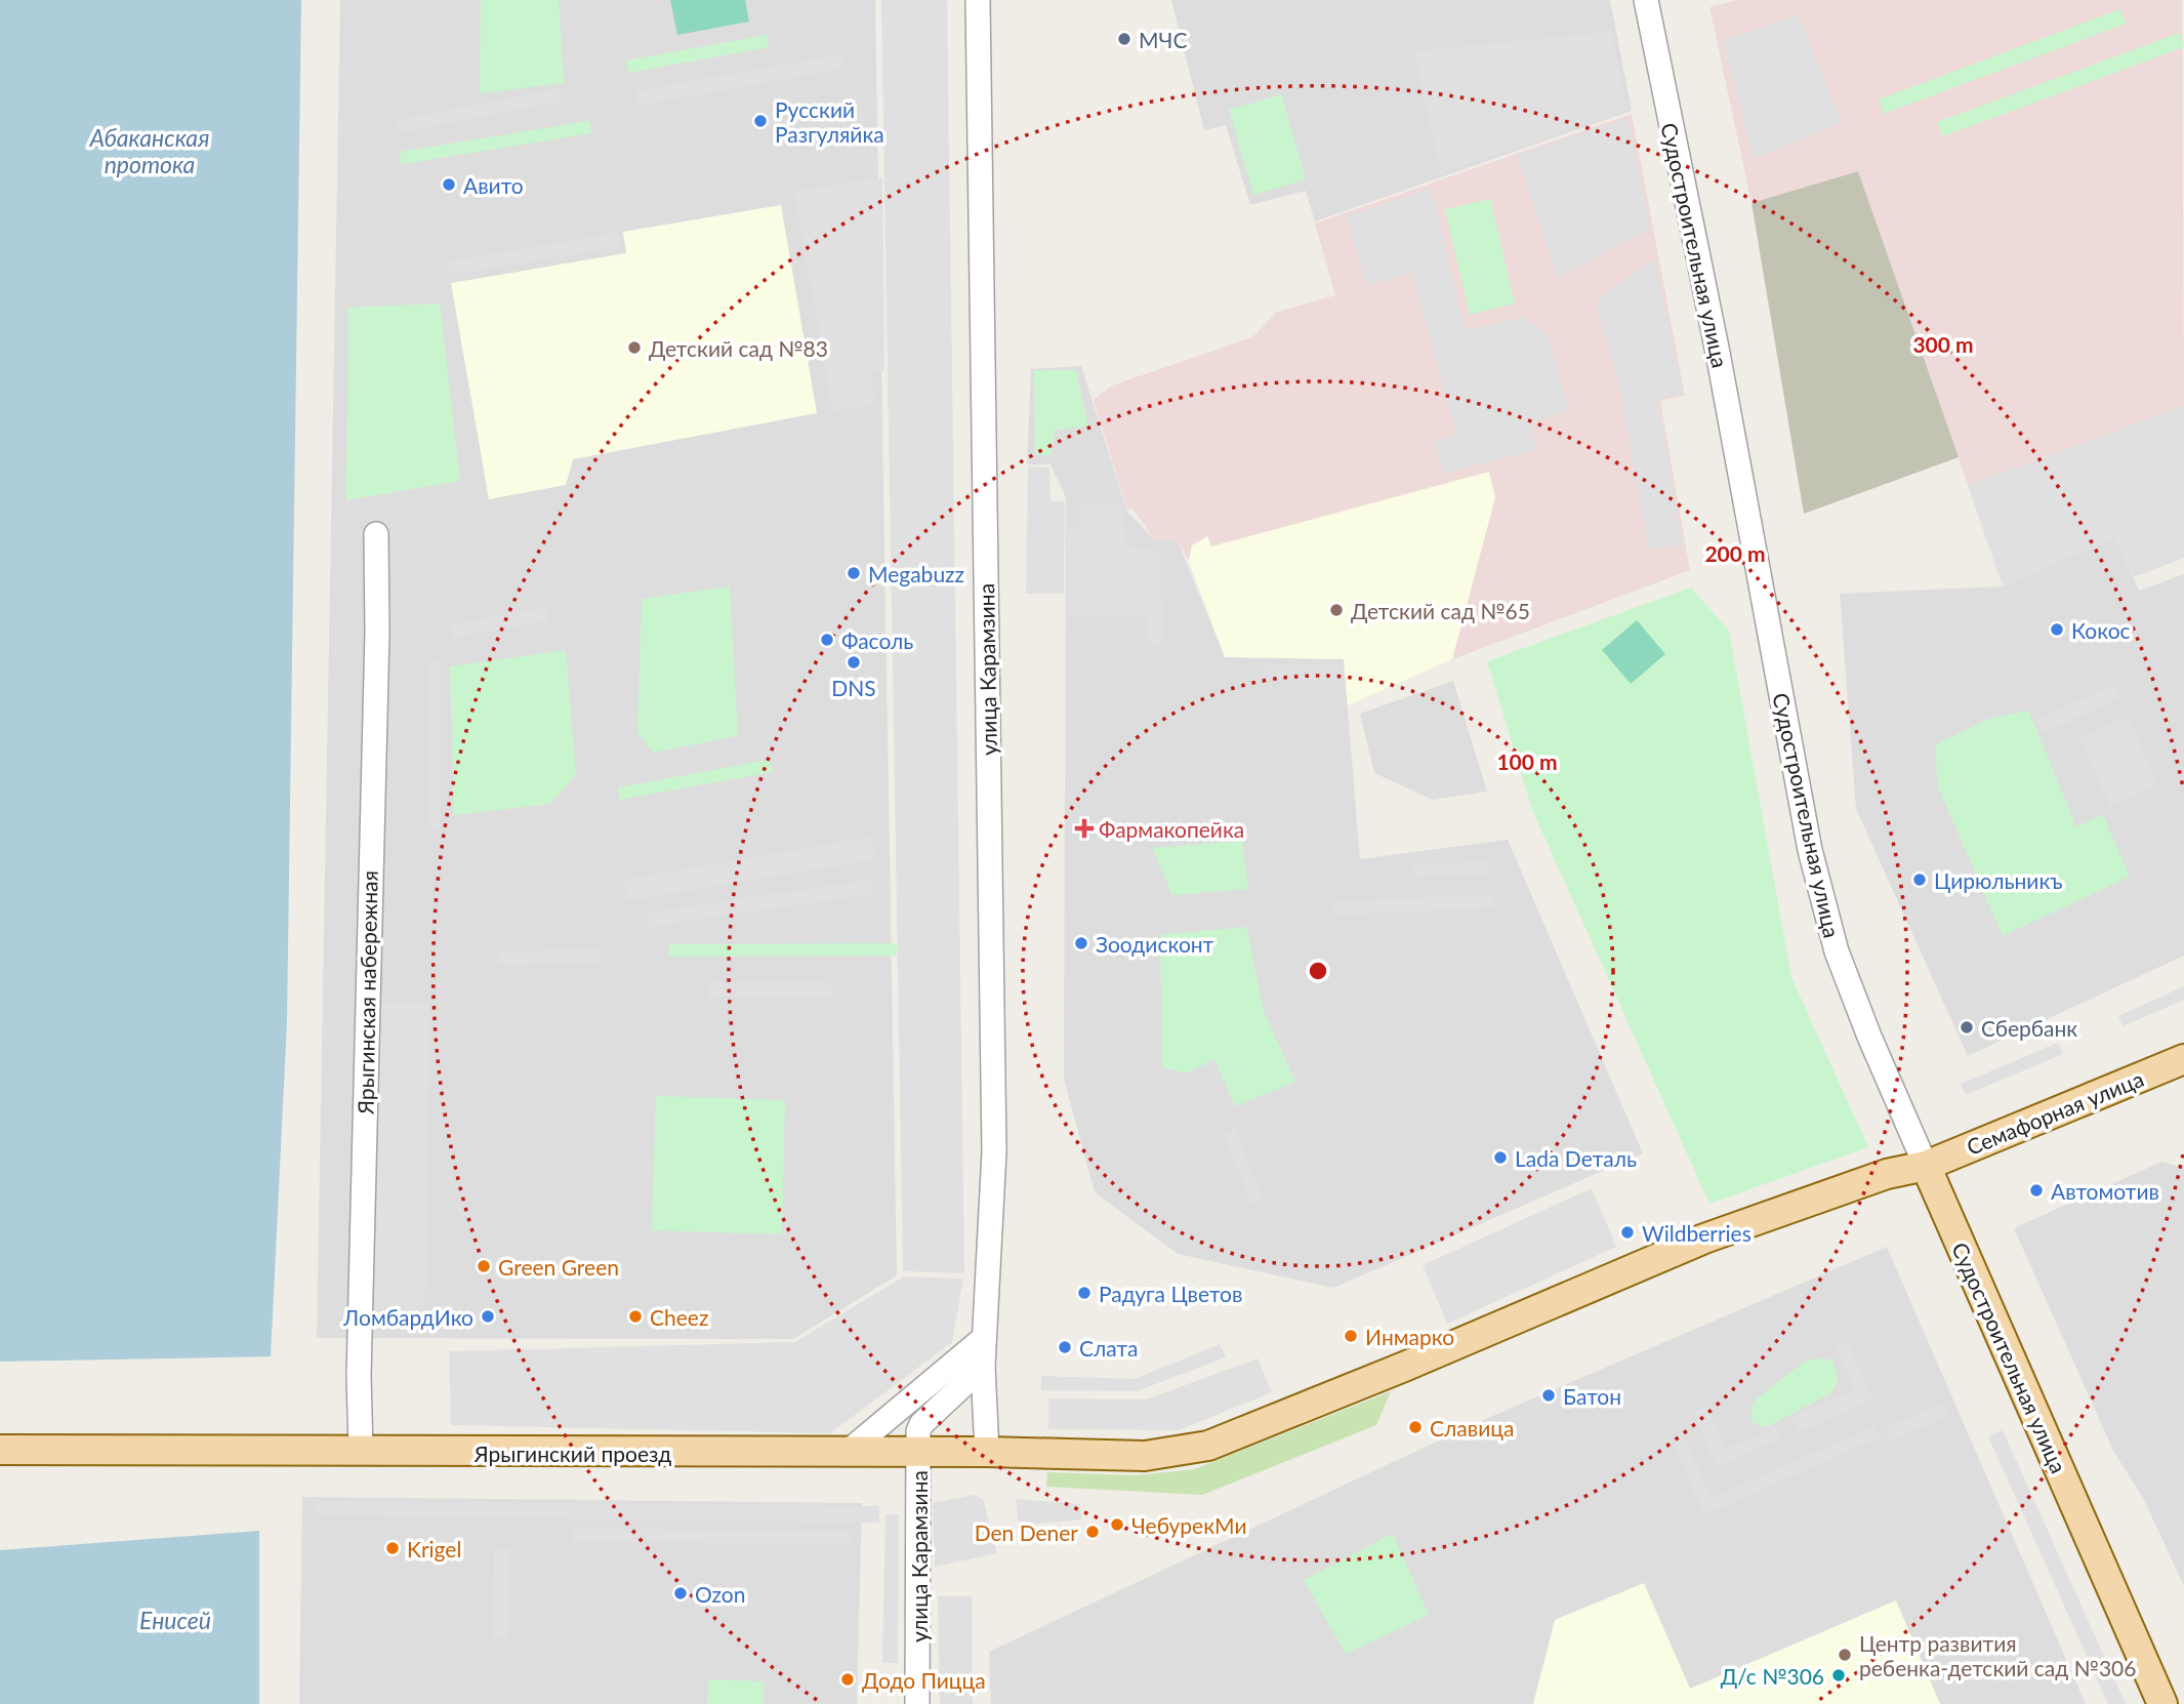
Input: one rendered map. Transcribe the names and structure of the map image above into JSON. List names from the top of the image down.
{
  "streets": {
    "main road": ["Судостроительная улица", "Семафорная улица", "Ярыгинский проезд"],
    "street": ["улица Карамзина", "Ярыгинская набережная"]
  },
  "crossings": [
    ["Судостроительная улица", "Семафорная улица"],
    ["улица Карамзина", "Ярыгинский проезд"],
    ["Ярыгинская набережная", "Ярыгинский проезд"],
    ["Семафорная улица", "Ярыгинский проезд"]
  ],
  "water": ["Абаканская протока", "Енисей"],
  "places": {
    "other": [
      "МЧС",
      "Русский Разгуляйка",
      "Авито",
      "Детский сад №83",
      "Megabuzz",
      "Детский сад №65",
      "Кокос",
      "Фасоль",
      "DNS",
      "Цирюльникъ",
      "Зоодисконт",
      "Сбербанк",
      "Lada Dеталь",
      "Автомотив",
      "Wildberries",
      "Green Green",
      "Радуга Цветов",
      "ЛомбардИко",
      "Cheez",
      "Инмарко",
      "Слата",
      "Батон",
      "Славица",
      "ЧебурекМи",
      "Den Dener",
      "Krigel",
      "Ozon",
      "Центр развития ребенка-детский сад №306",
      "Д/с №306",
      "Додо Пицца"
    ],
    "health": ["Фармакопейка"]
  },
  "rings": ["300 m", "200 m", "100 m"]
}
